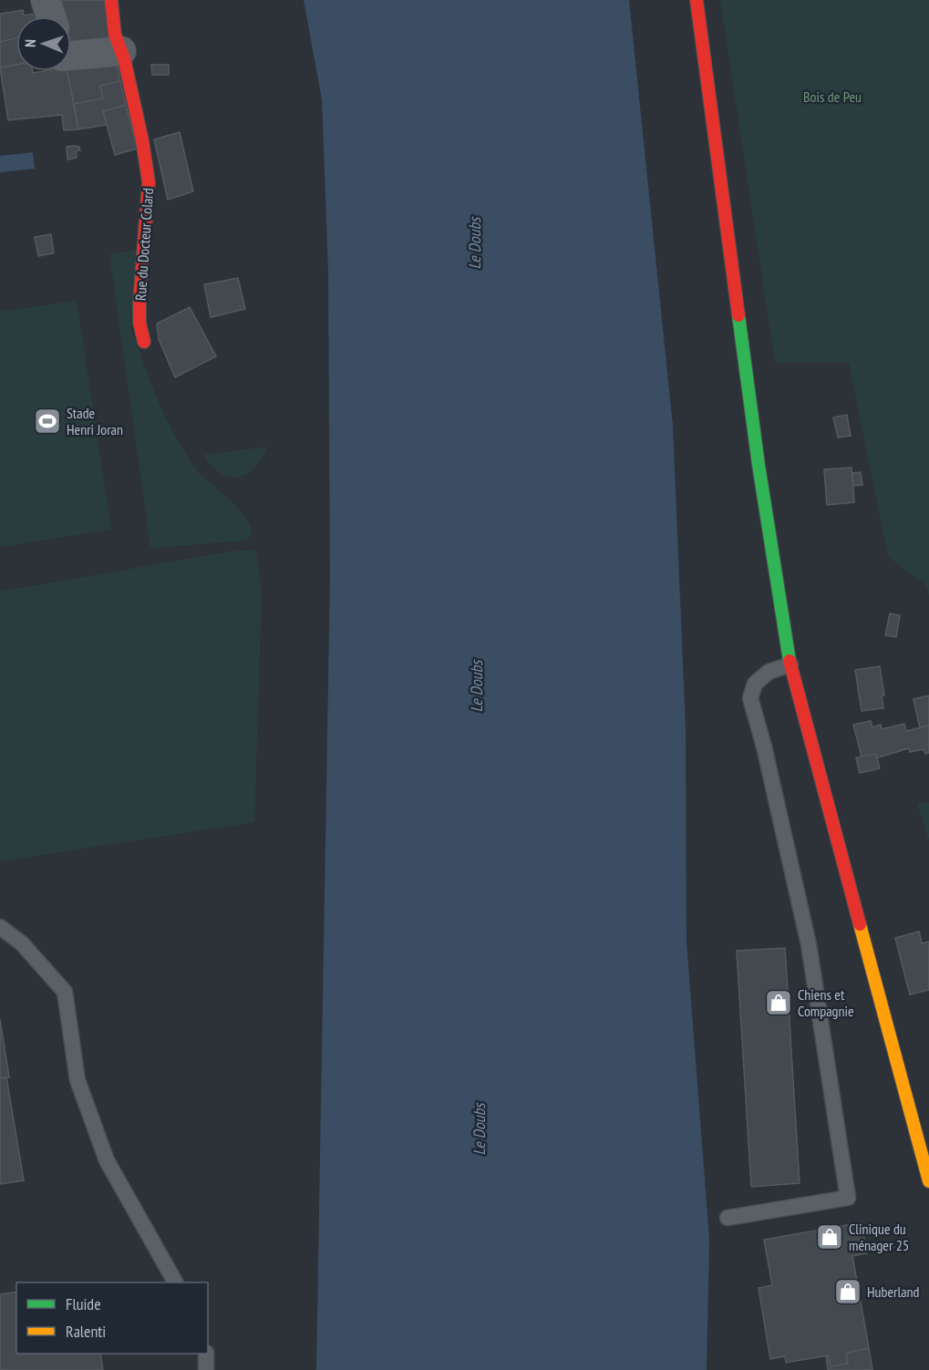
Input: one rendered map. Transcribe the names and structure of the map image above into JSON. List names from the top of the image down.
{
  "streets": {
    "main road": ["Rue du Docteur Colard"]
  },
  "water": ["Le Doubs"],
  "parks": ["Bois de Peu"],
  "places": {
    "sports": ["Stade Henri Joran"],
    "shop": ["Chiens et Compagnie", "Clinique du ménager 25", "Huberland"]
  },
  "legend": ["Fluide", "Ralenti"],
  "north": "left"
}
